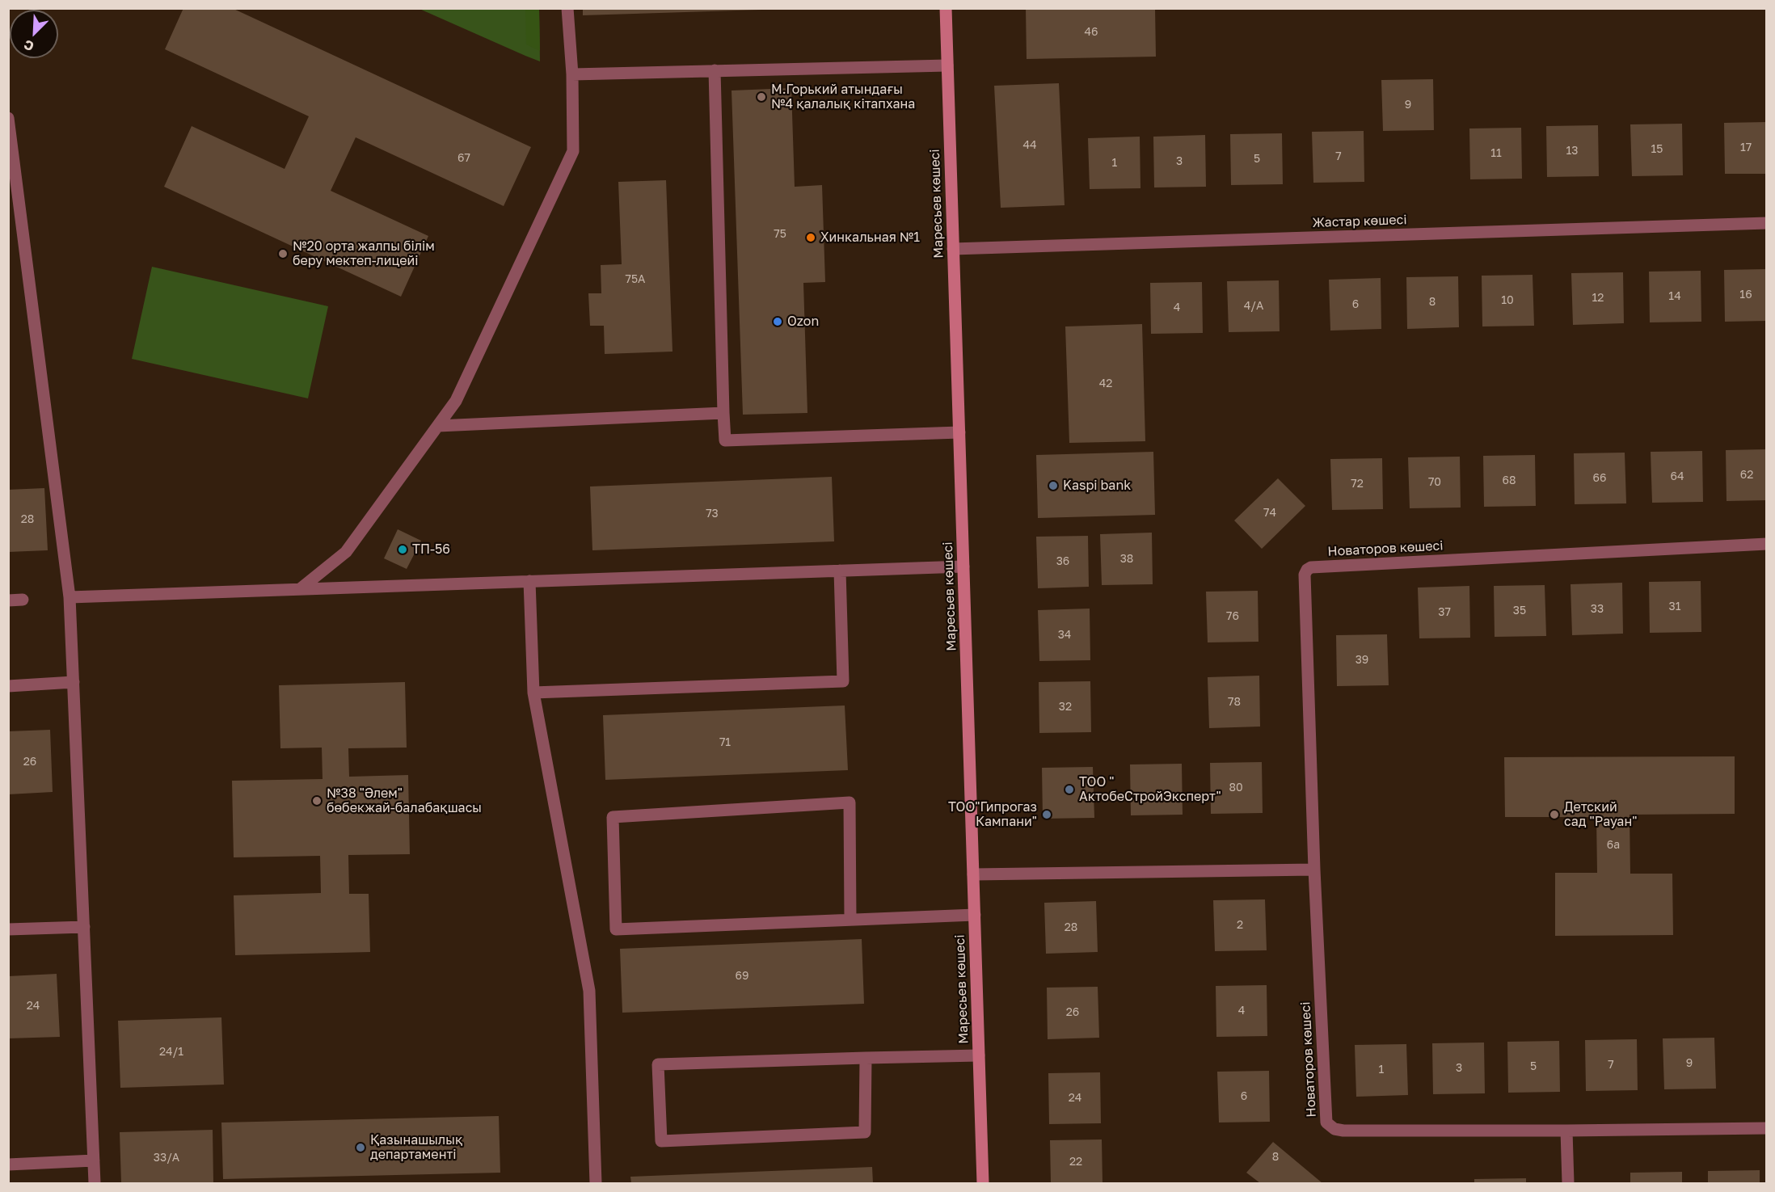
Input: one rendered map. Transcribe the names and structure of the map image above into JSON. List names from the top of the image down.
{
  "streets": {
    "main road": ["Маресьев көшесі"],
    "street": ["Жастар көшесі", "Новаторов көшесі"]
  },
  "crossings": [
    ["Маресьев көшесі", "Жастар көшесі"]
  ],
  "places": [
    "М.Горький атындағы №4 қалалық кітапхана",
    "Хинкальная №1",
    "№20 орта жалпы білім беру мектеп-лицейі",
    "Ozon",
    "Kaspi bank",
    "ТП-56",
    "ТОО \" АктобеСтройЭксперт\"",
    "№38 \"Әлем\" бөбекжай-балабақшасы",
    "ТОО\"Гипрогаз Кампани\"",
    "Детский сад \"Рауан\"",
    "Қазынашылық департаменті"
  ],
  "house_numbers": [
    "46",
    "9",
    "44",
    "17",
    "15",
    "13",
    "11",
    "7",
    "67",
    "5",
    "3",
    "1",
    "75",
    "75А",
    "16",
    "14",
    "12",
    "10",
    "8",
    "6",
    "4/А",
    "4",
    "42",
    "62",
    "64",
    "66",
    "68",
    "70",
    "72",
    "74",
    "73",
    "28",
    "38",
    "36",
    "31",
    "33",
    "35",
    "37",
    "76",
    "34",
    "39",
    "78",
    "32",
    "71",
    "26",
    "80",
    "6а",
    "2",
    "28",
    "69",
    "24",
    "4",
    "26",
    "24/1",
    "9",
    "7",
    "5",
    "3",
    "1",
    "6",
    "24",
    "8",
    "33/А",
    "22"
  ],
  "north": "bottom left"
}
